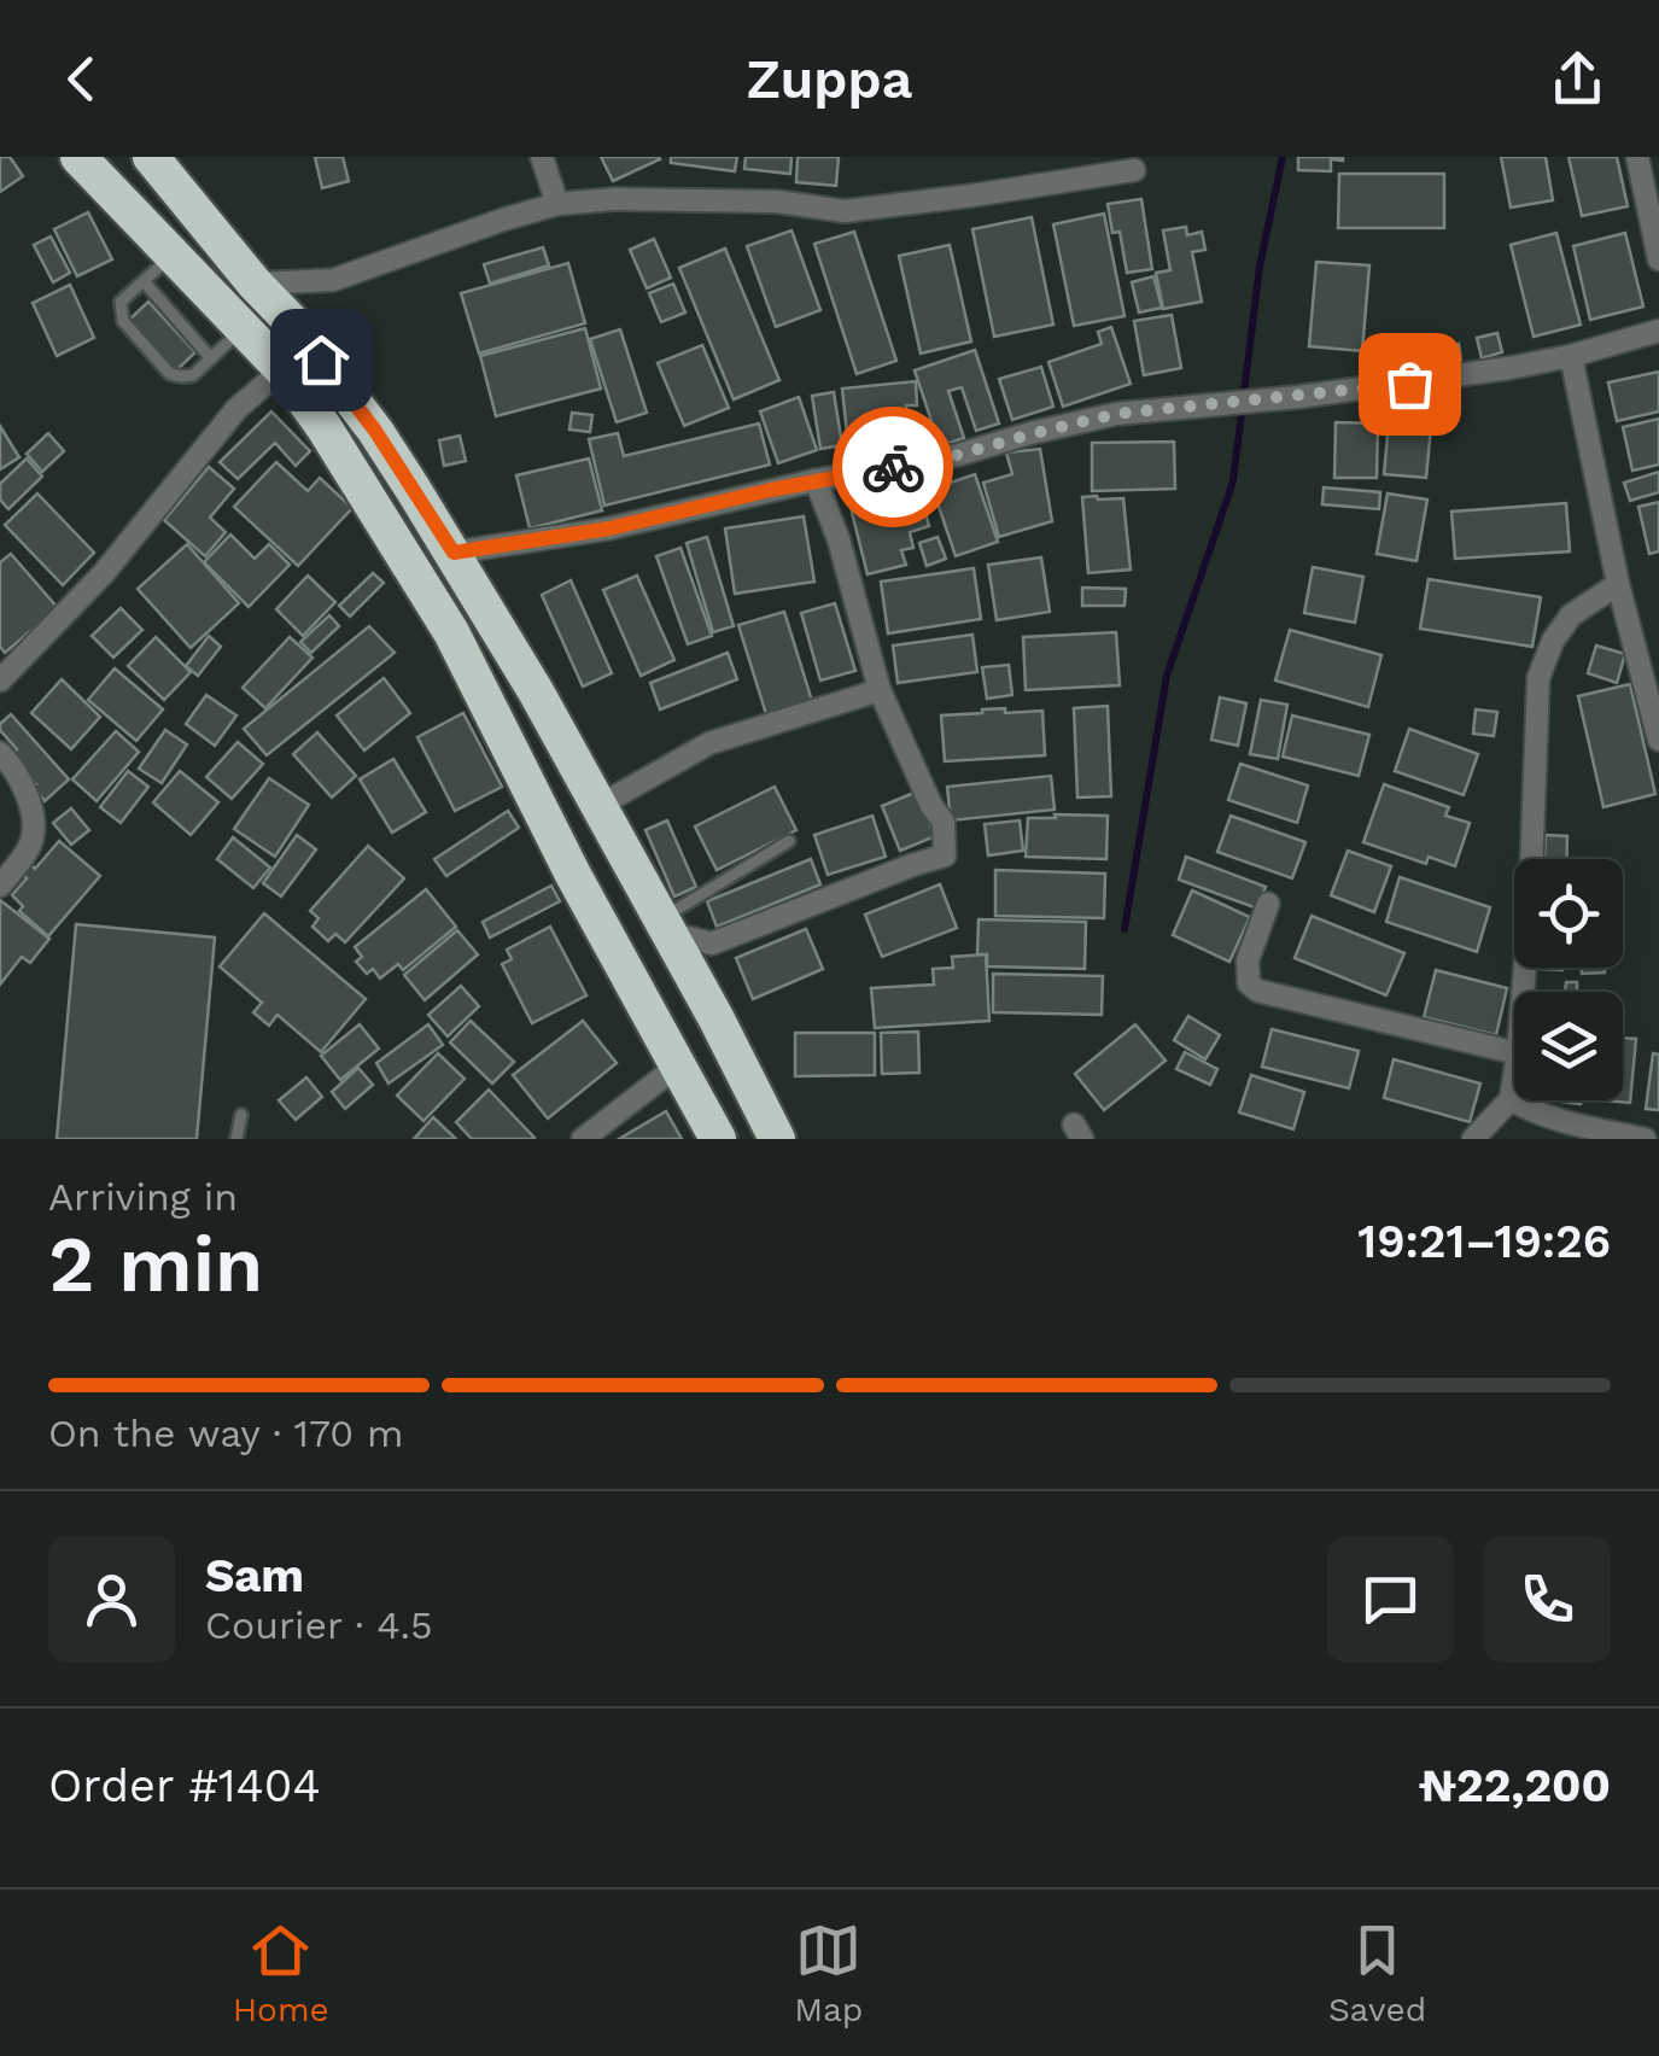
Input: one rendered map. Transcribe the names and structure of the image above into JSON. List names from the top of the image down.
{
  "page": {
    "header": "Zuppa",
    "heading": ["2 min", "Arriving in", "19:21–19:26"],
    "panel": [
      "Sam",
      "Courier · 4.5",
      "Order #1404",
      "₦22,200"
    ],
    "bar": "On the way · 170 m",
    "tabs": ["Home", "Map", "Saved"]
  }
}
